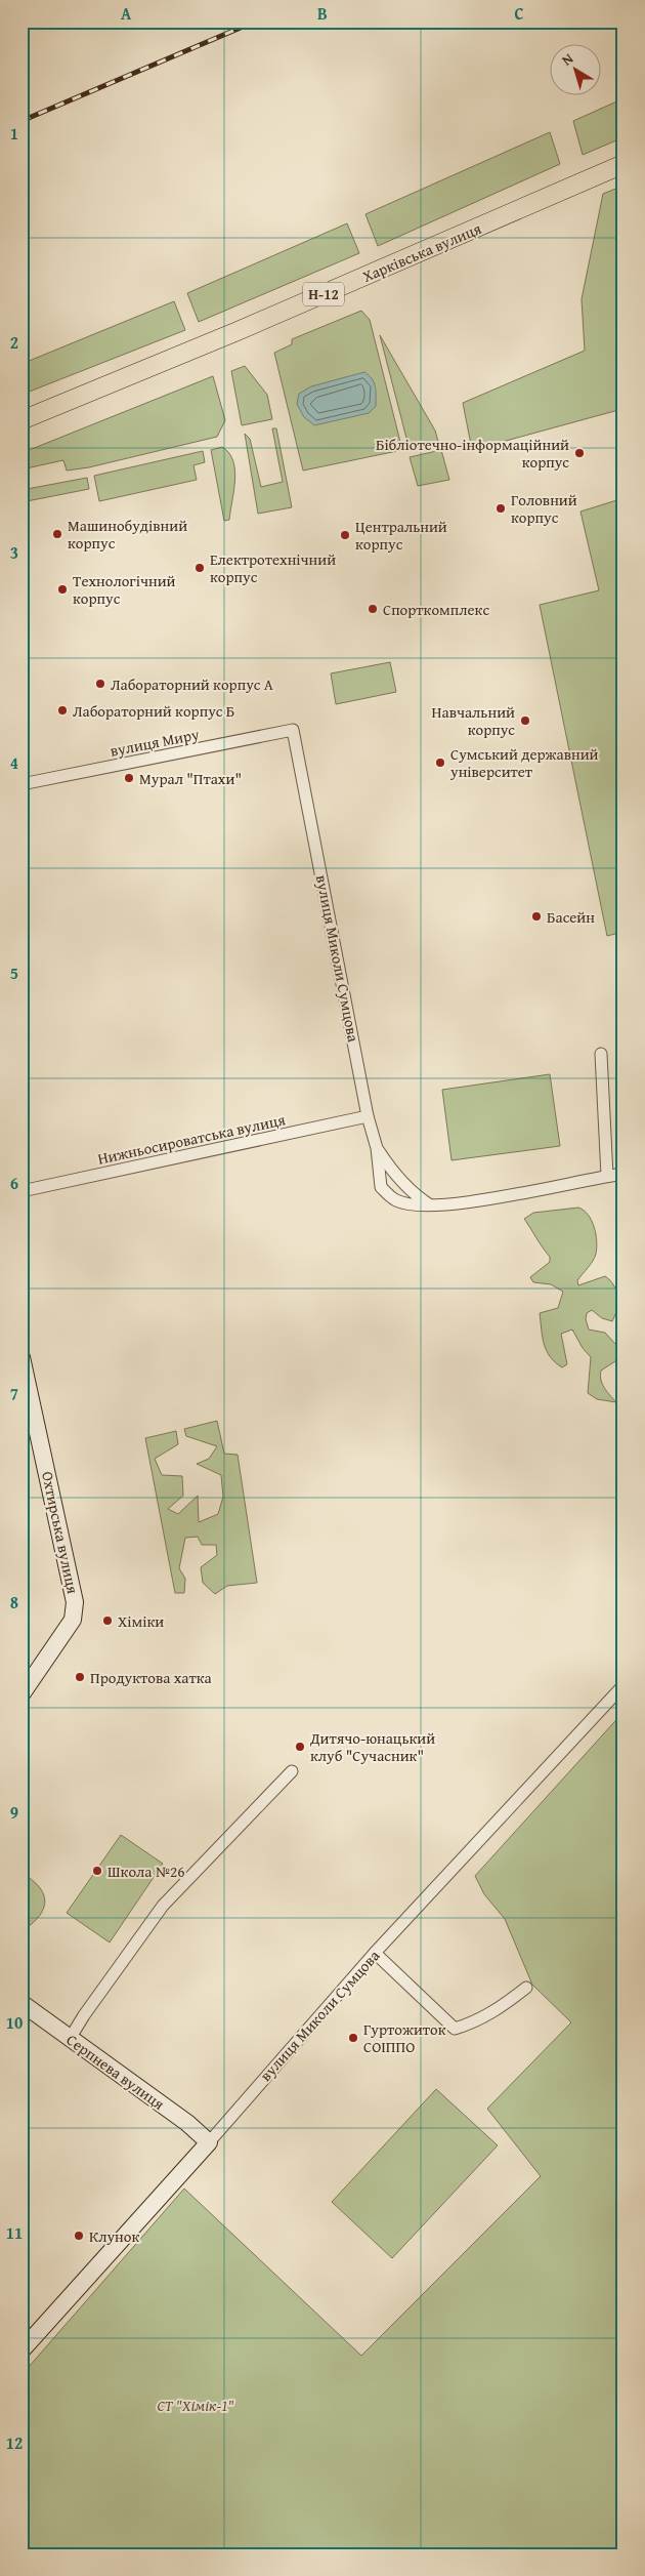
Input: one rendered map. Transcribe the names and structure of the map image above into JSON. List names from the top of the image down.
{
  "streets": {
    "main road": ["Харківська вулиця", "Н-12"],
    "street": [
      "вулиця Миру",
      "вулиця Миколи Сумцова",
      "Нижньосироватська вулиця",
      "Охтирська вулиця",
      "Серпнева вулиця"
    ]
  },
  "crossings": [
    ["вулиця Миру", "вулиця Миколи Сумцова"],
    ["вулиця Миколи Сумцова", "Нижньосироватська вулиця"],
    ["вулиця Миколи Сумцова", "Серпнева вулиця"]
  ],
  "parks": ["СТ \"Хімік-1\""],
  "places": [
    "Бібліотечно-інформаційний корпус",
    "Головний корпус",
    "Машинобудівний корпус",
    "Центральний корпус",
    "Електротехнічний корпус",
    "Технологічний корпус",
    "Спорткомплекс",
    "Лабораторний корпус А",
    "Лабораторний корпус Б",
    "Навчальний корпус",
    "Сумський державний університет",
    "Мурал \"Птахи\"",
    "Басейн",
    "Хіміки",
    "Продуктова хатка",
    "Дитячо-юнацький клуб \"Сучасник\"",
    "Школа №26",
    "Гуртожиток СОІППО",
    "Клунок"
  ],
  "north": "top left",
  "grid": {
    "columns": ["A", "B", "C"],
    "rows": [
      "1",
      "2",
      "3",
      "4",
      "5",
      "6",
      "7",
      "8",
      "9",
      "10",
      "11",
      "12"
    ]
  }
}
